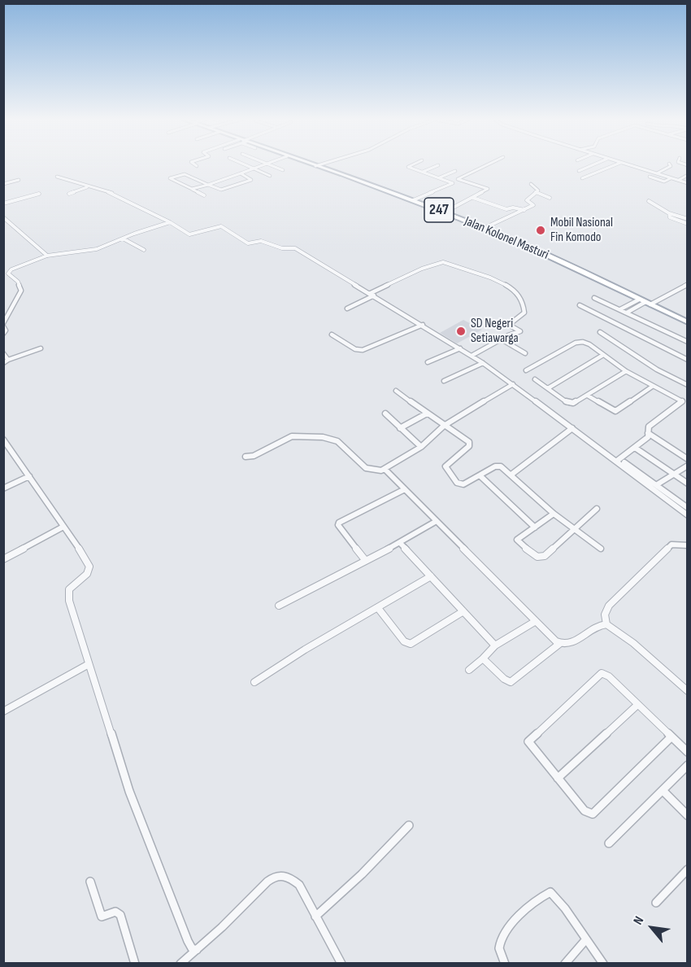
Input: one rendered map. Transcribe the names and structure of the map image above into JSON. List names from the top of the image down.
{
  "streets": {
    "main road": ["247", "Jalan Kolonel Masturi"]
  },
  "places": ["Mobil Nasional Fin Komodo", "SD Negeri Setiawarga"],
  "north": "top left"
}
